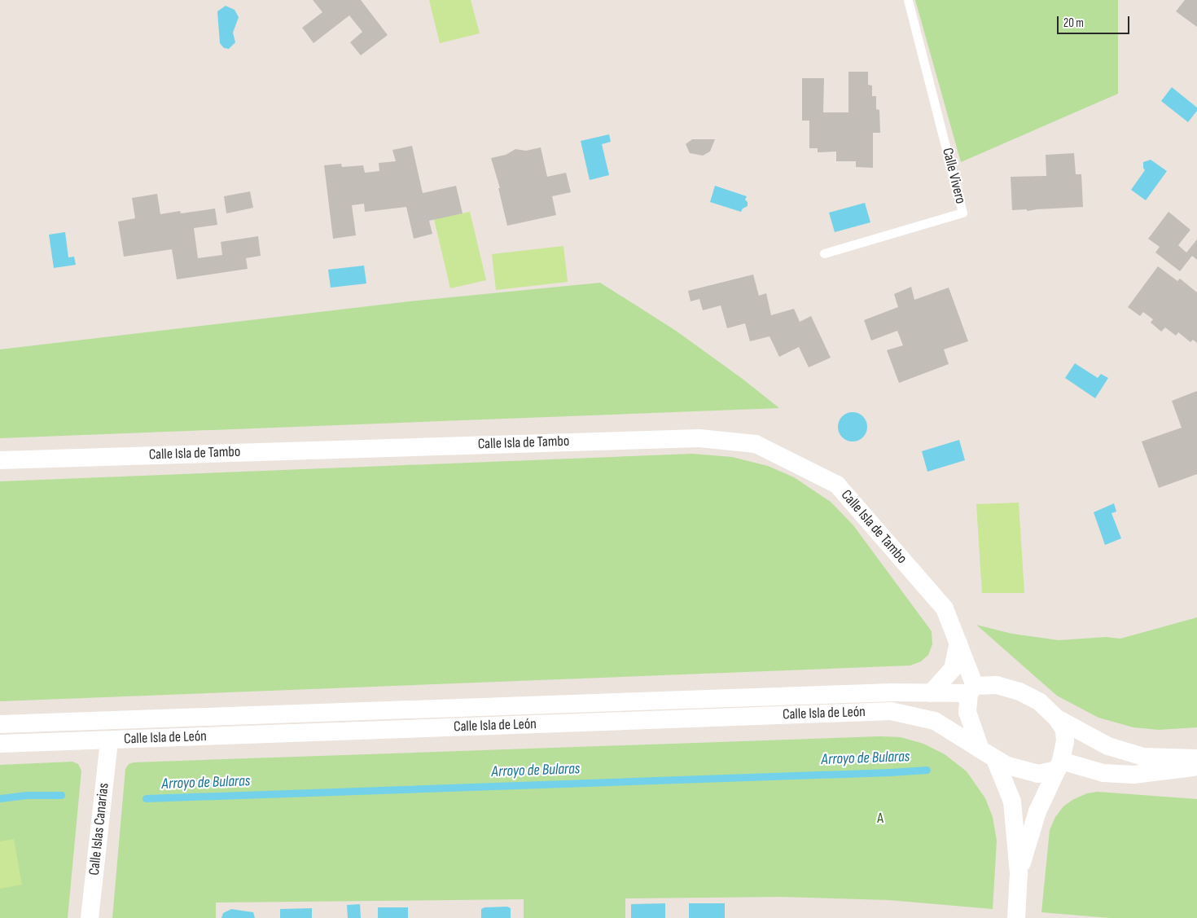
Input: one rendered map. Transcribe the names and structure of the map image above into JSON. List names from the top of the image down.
{
  "streets": {
    "street": ["Calle Isla de Tambo", "Calle Isla de León", "Calle Islas Canarias"],
    "lane": ["Calle Vivero"]
  },
  "crossings": [
    ["Calle Isla de Tambo", "Calle Isla de León"],
    ["Calle Isla de León", "Calle Islas Canarias"]
  ],
  "water": ["Arroyo de Bularas"],
  "parks": ["A"],
  "scale_bar": "20 m"
}
